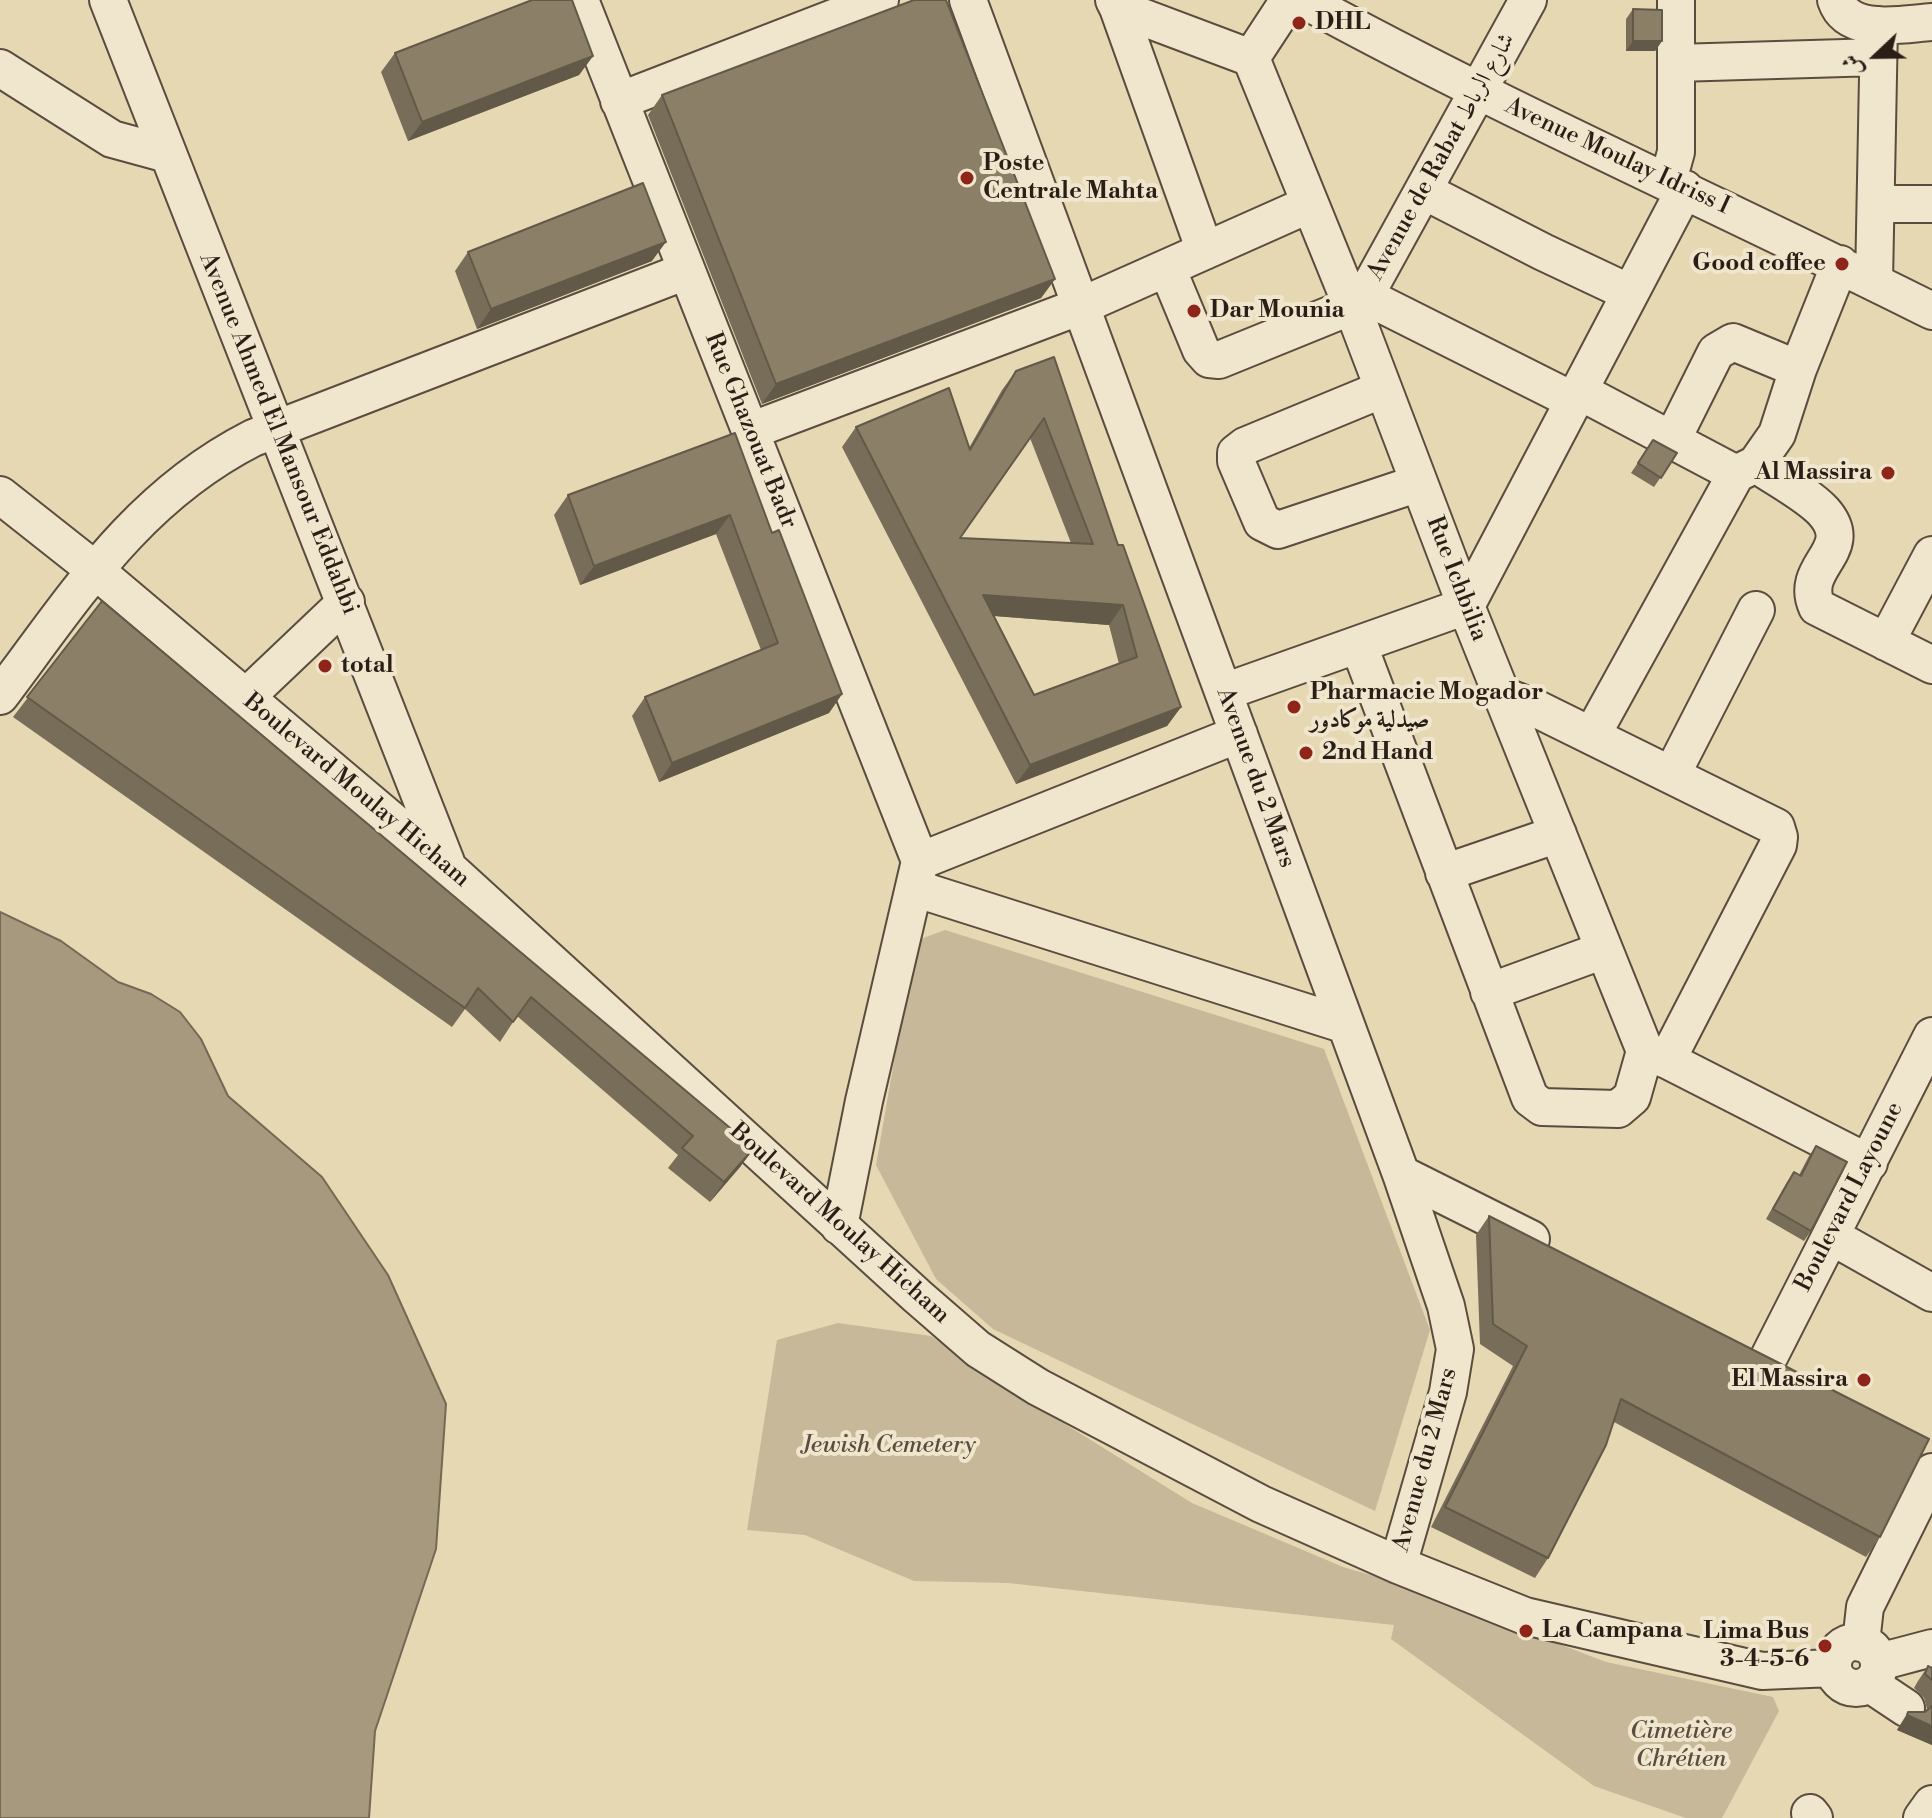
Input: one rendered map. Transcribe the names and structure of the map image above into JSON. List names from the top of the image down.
{
  "streets": {
    "street": [
      "Avenue de Rabat شارع الرباط",
      "Avenue Moulay Idriss I",
      "Rue Ghazouat Badr",
      "Avenue Ahmed El Mansour Eddahbi",
      "Rue Ichbilia",
      "Avenue du 2 Mars",
      "Boulevard Moulay Hicham",
      "Boulevard Layoune"
    ]
  },
  "crossings": [
    ["Avenue de Rabat شارع الرباط", "Avenue Moulay Idriss I"],
    ["Avenue de Rabat شارع الرباط", "Rue Ichbilia"],
    ["Avenue Ahmed El Mansour Eddahbi", "Boulevard Moulay Hicham"],
    ["Avenue du 2 Mars", "Boulevard Moulay Hicham"]
  ],
  "parks": ["Jewish Cemetery", "Cimetière Chrétien"],
  "places": [
    "DHL",
    "Poste Centrale Mahta",
    "Good coffee",
    "Dar Mounia",
    "Al Massira",
    "total",
    "Pharmacie Mogador صيدلية موكادور",
    "2nd Hand",
    "El Massira",
    "La Campana",
    "Lima Bus 3-4-5-6"
  ],
  "north": "left"
}
